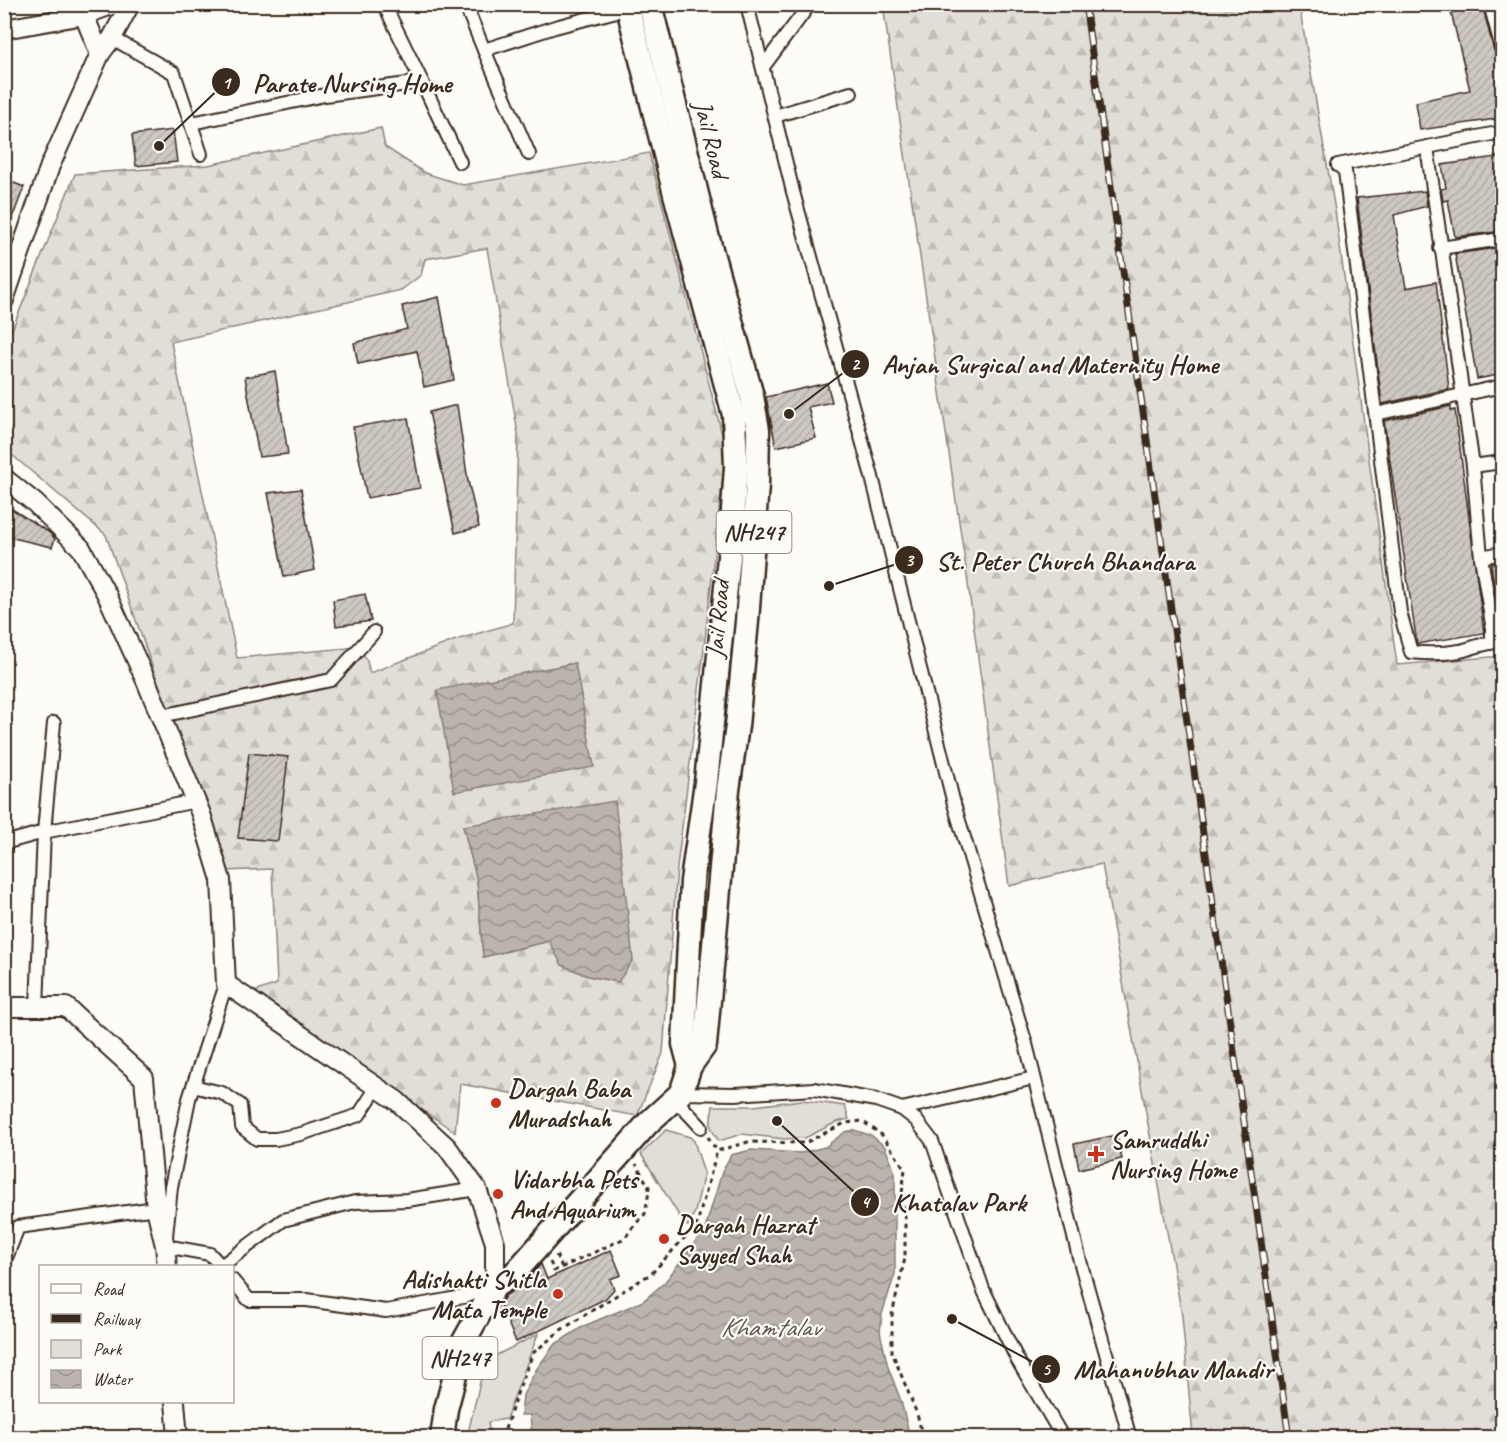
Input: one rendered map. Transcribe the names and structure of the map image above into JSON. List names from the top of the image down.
{
  "streets": {
    "highway": ["Jail Road", "NH247"]
  },
  "crossings": [
    ["Jail Road", "NH247"]
  ],
  "water": ["Khamtalav"],
  "places": {
    "other": [
      "Parate Nursing Home",
      "Anjan Surgical and Maternity Home",
      "St. Peter Church Bhandara",
      "Dargah Baba Muradshah",
      "Khatalav Park",
      "Vidarbha Pets And Aquarium",
      "Dargah Hazrat Sayyed Shah",
      "Adishakti Shitla Mata Temple",
      "Mahanubhav Mandir"
    ],
    "health": ["Samruddhi Nursing Home"]
  },
  "legend": [
    "Road",
    "Railway",
    "Park",
    "Water"
  ]
}
